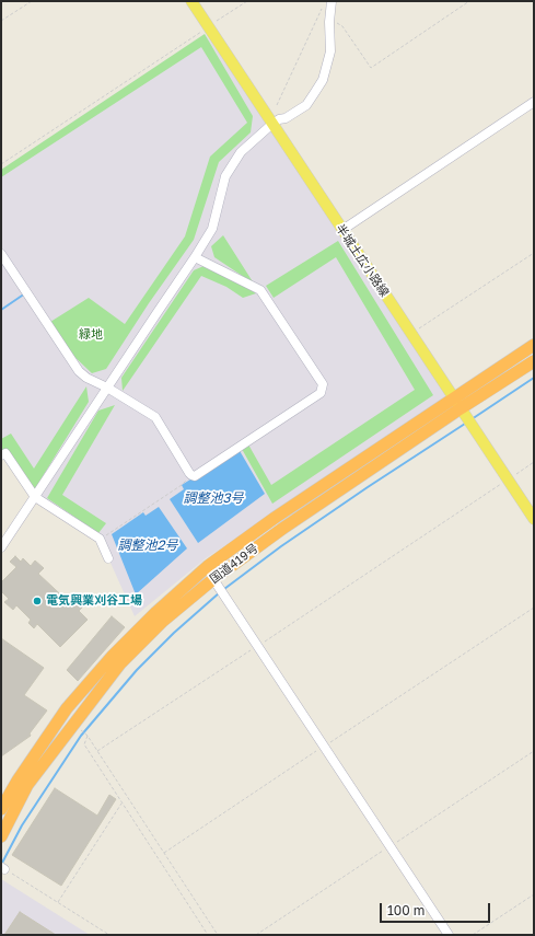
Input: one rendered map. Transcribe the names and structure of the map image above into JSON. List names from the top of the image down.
{
  "streets": {
    "highway": ["国道419号"],
    "main road": ["半城土広小路線"]
  },
  "crossings": [
    ["半城土広小路線", "国道419号"]
  ],
  "water": ["調整池3号", "調整池2号"],
  "parks": ["緑地"],
  "places": ["電気興業刈谷工場"],
  "scale_bar": "100 m"
}
